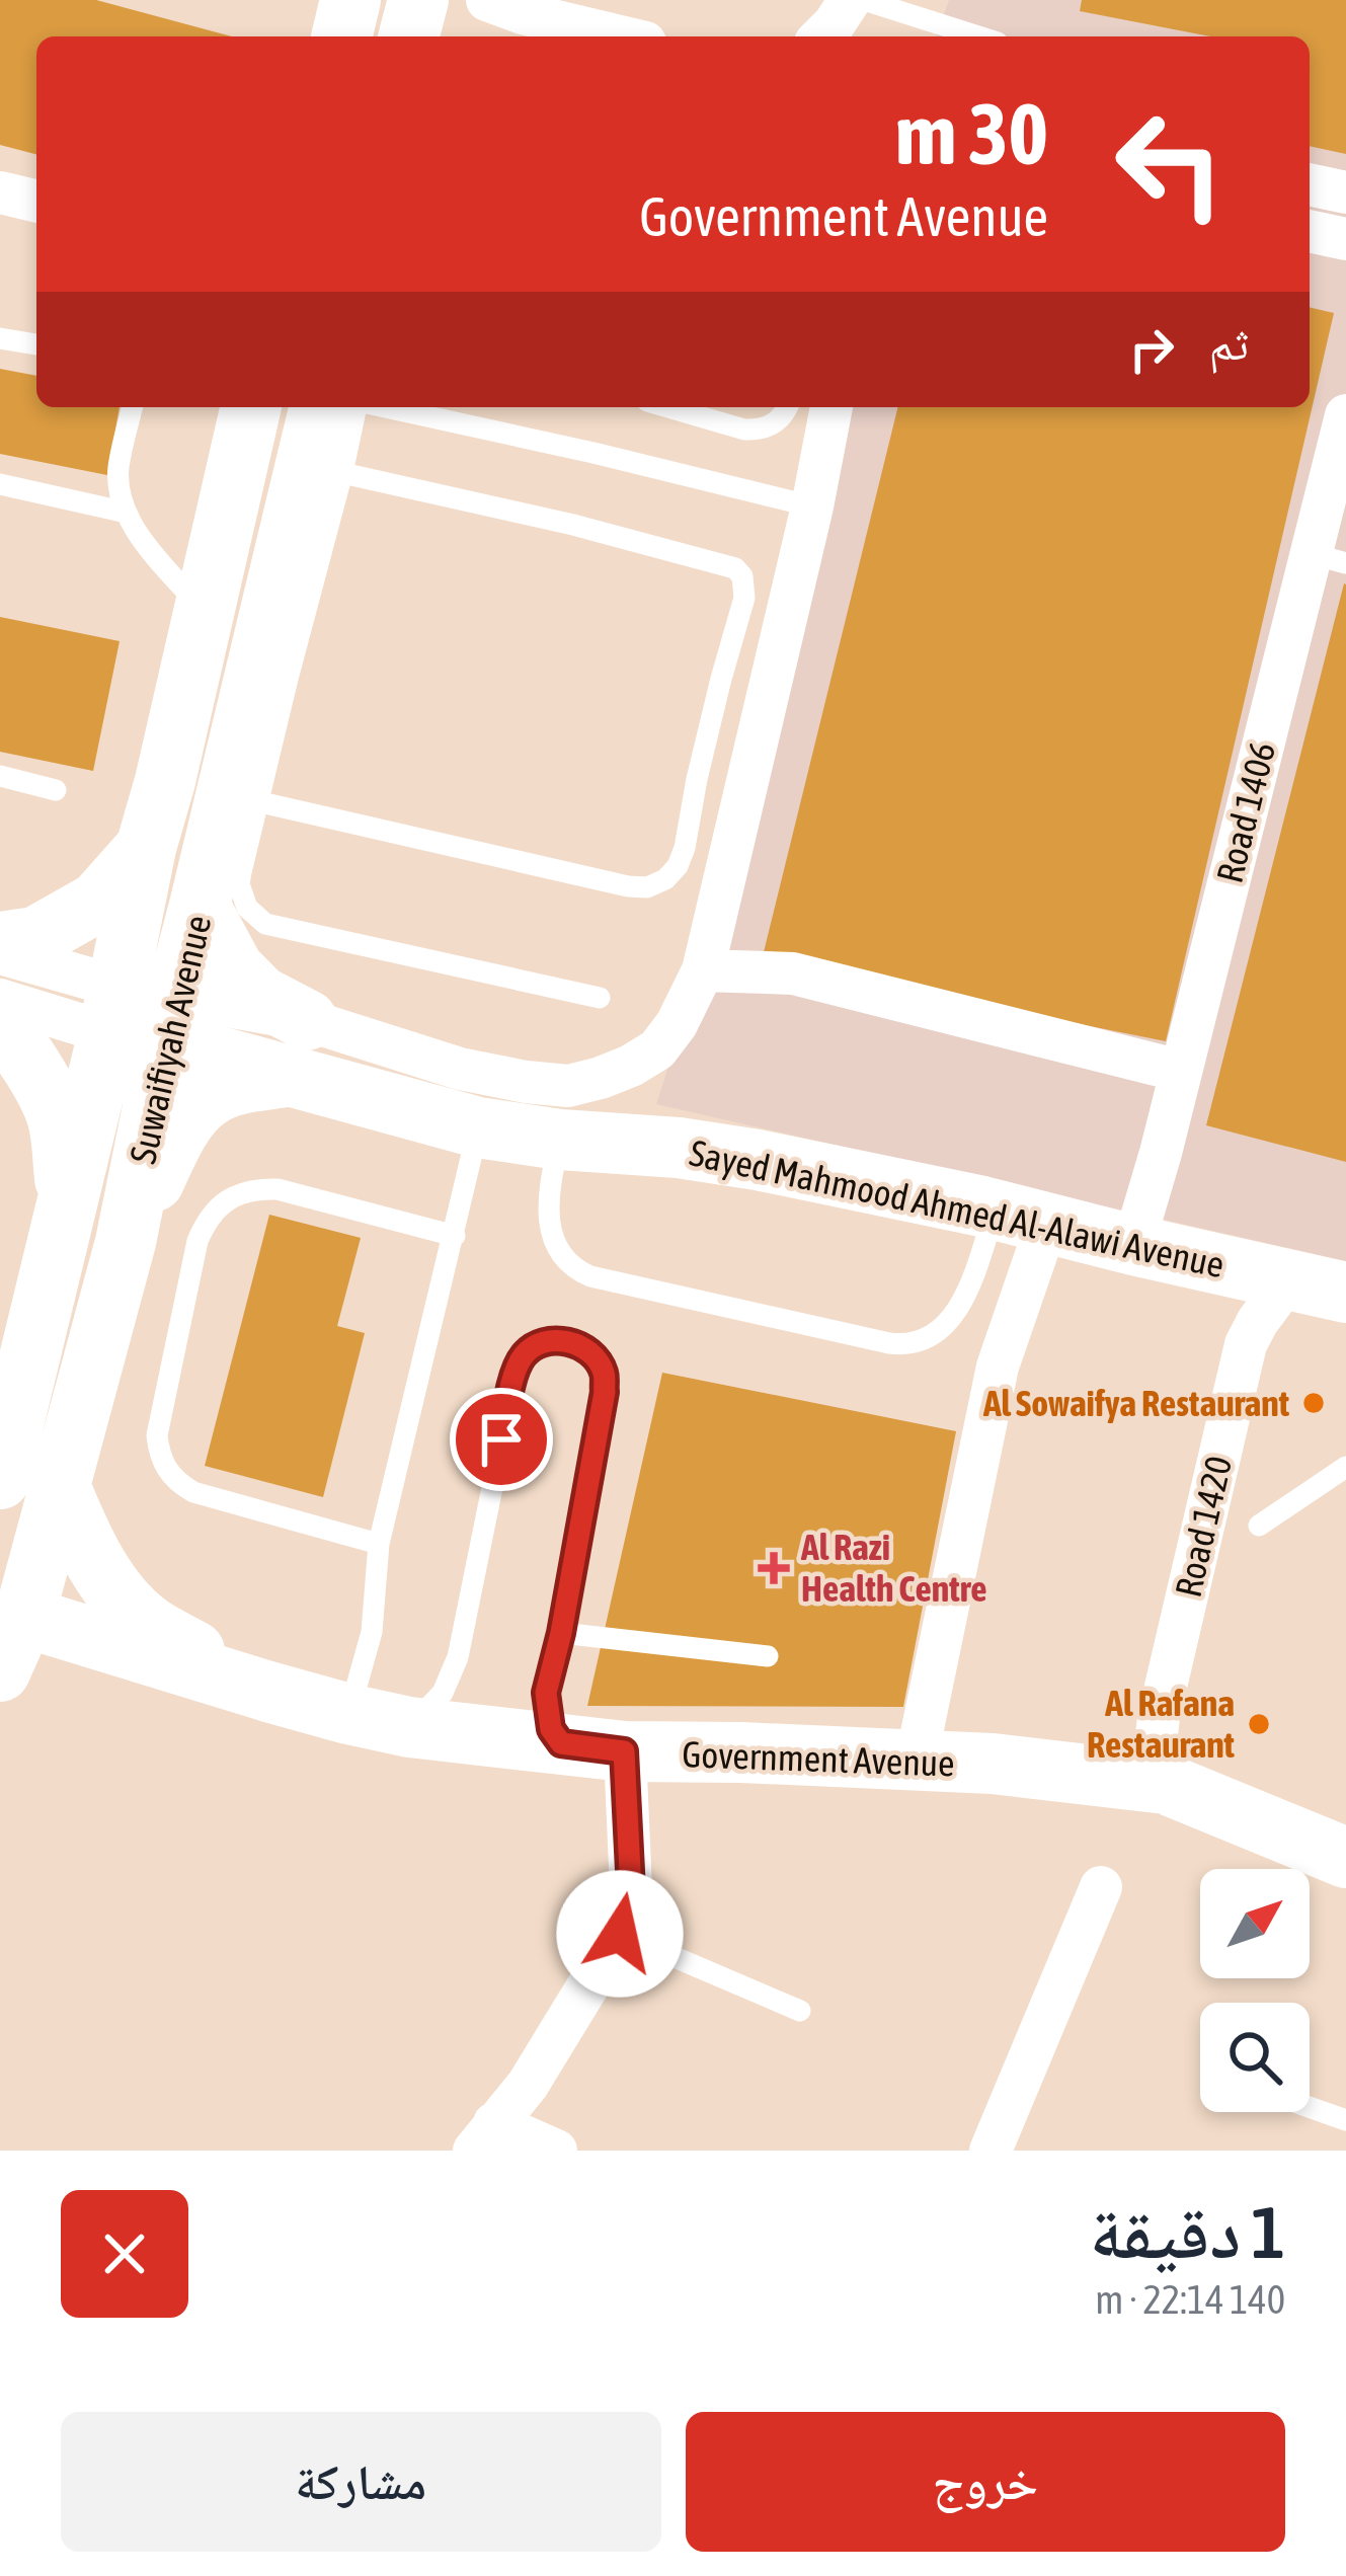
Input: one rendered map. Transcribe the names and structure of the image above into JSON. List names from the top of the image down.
{
  "streets": {
    "street": [
      "Road 1406",
      "Suwaifiyah Avenue",
      "Sayed Mahmood Ahmed Al-Alawi Avenue",
      "Road 1420",
      "Government Avenue"
    ]
  },
  "crossings": [
    ["Road 1406", "Sayed Mahmood Ahmed Al-Alawi Avenue"],
    ["Suwaifiyah Avenue", "Sayed Mahmood Ahmed Al-Alawi Avenue"],
    ["Suwaifiyah Avenue", "Government Avenue"],
    ["Sayed Mahmood Ahmed Al-Alawi Avenue", "Road 1420"],
    ["Road 1420", "Government Avenue"]
  ],
  "places": {
    "other": ["Al Sowaifya Restaurant", "Al Rafana Restaurant"],
    "health": ["Al Razi Health Centre"]
  },
  "north": "top right",
  "page": {
    "turn": ["30 m", "Government Avenue"],
    "then": "ثم",
    "heading": ["1 دقيقة", "140 m · 22:14"],
    "buttons": ["خروج", "مشاركة"]
  }
}
